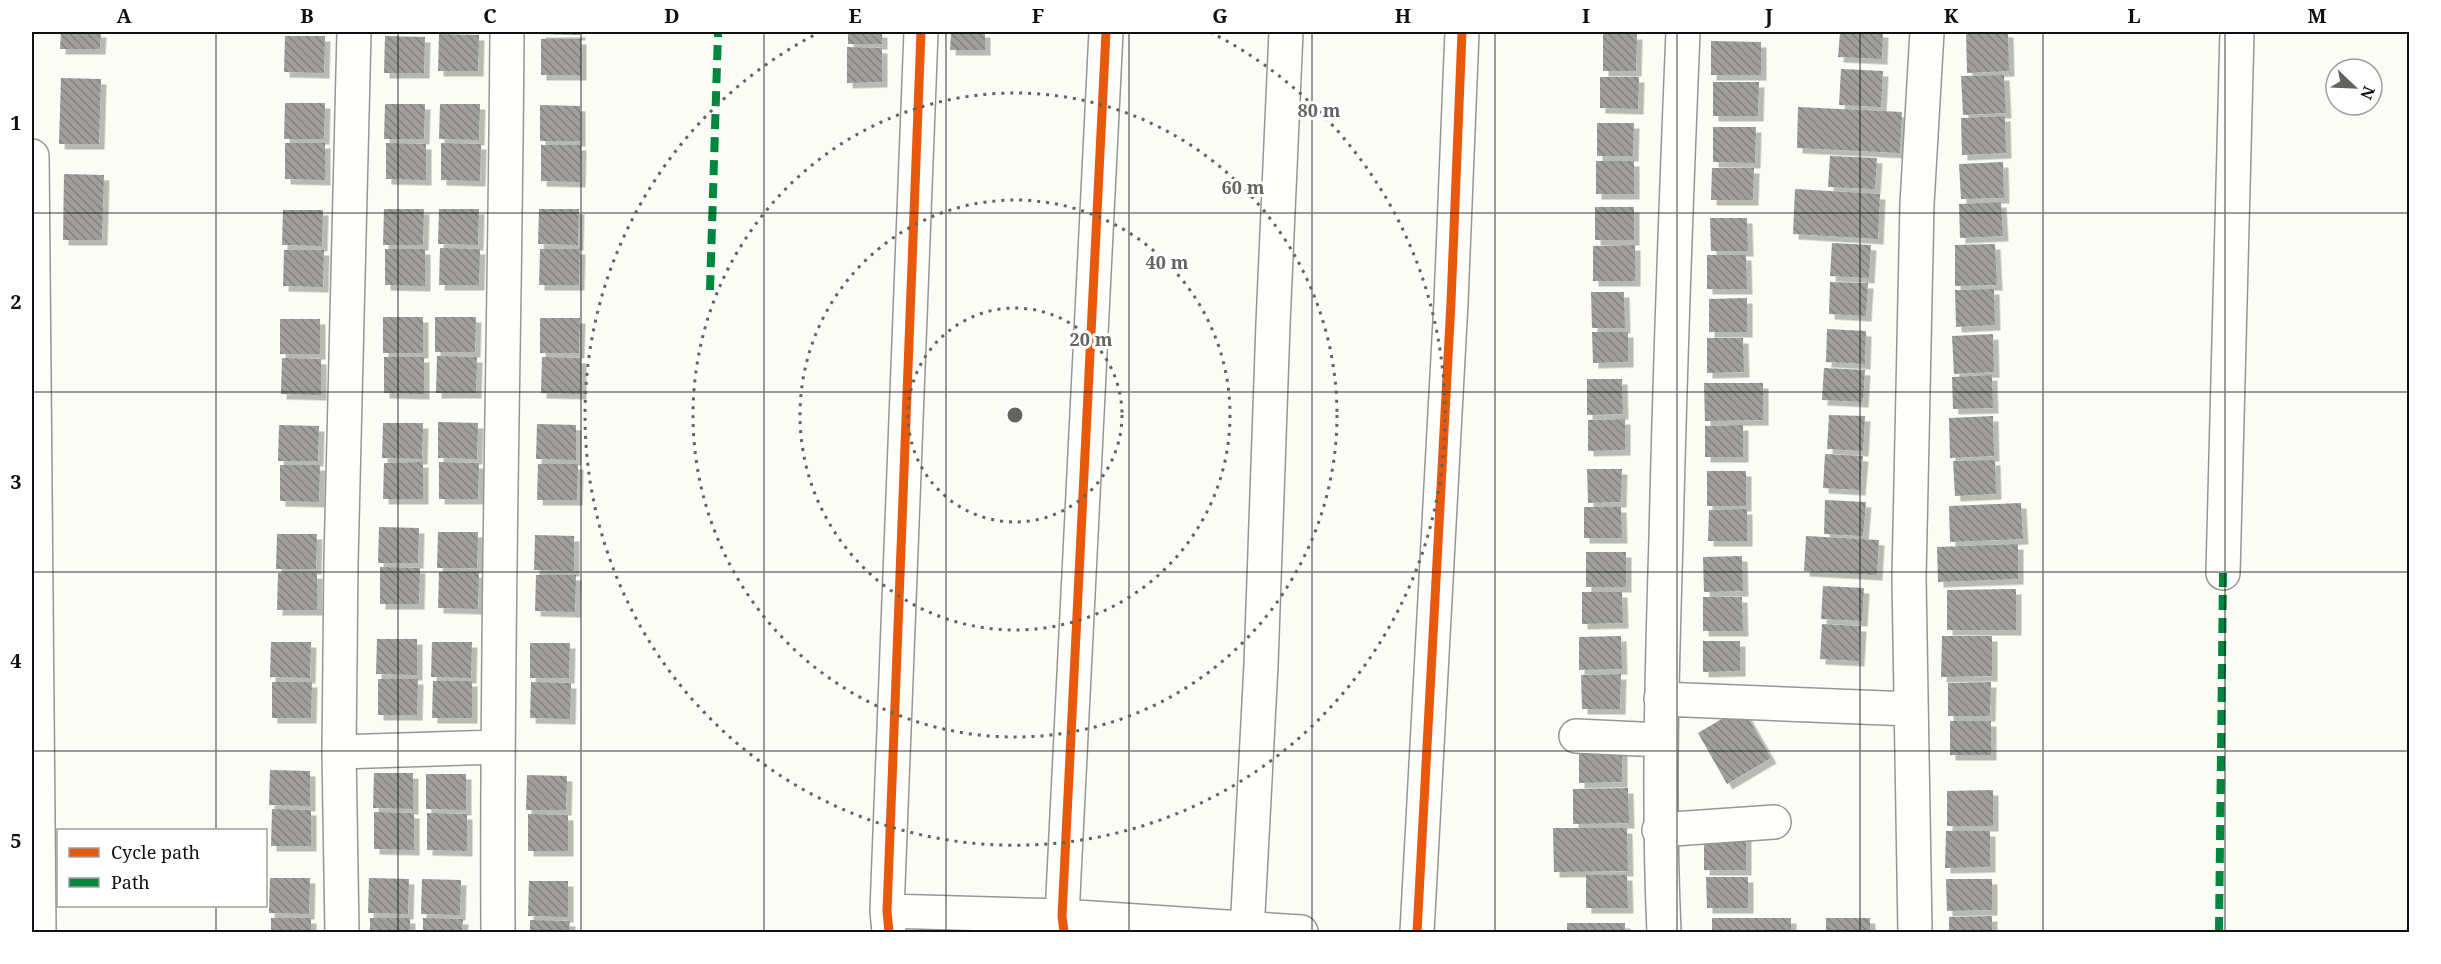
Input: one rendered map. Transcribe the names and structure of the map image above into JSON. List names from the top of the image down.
{
  "legend": ["Cycle path", "Path"],
  "north": "bottom right",
  "grid": {
    "columns": [
      "A",
      "B",
      "C",
      "D",
      "E",
      "F",
      "G",
      "H",
      "I",
      "J",
      "K",
      "L",
      "M"
    ],
    "rows": [
      "1",
      "2",
      "3",
      "4",
      "5"
    ]
  },
  "rings": [
    "80 m",
    "60 m",
    "40 m",
    "20 m"
  ]
}
